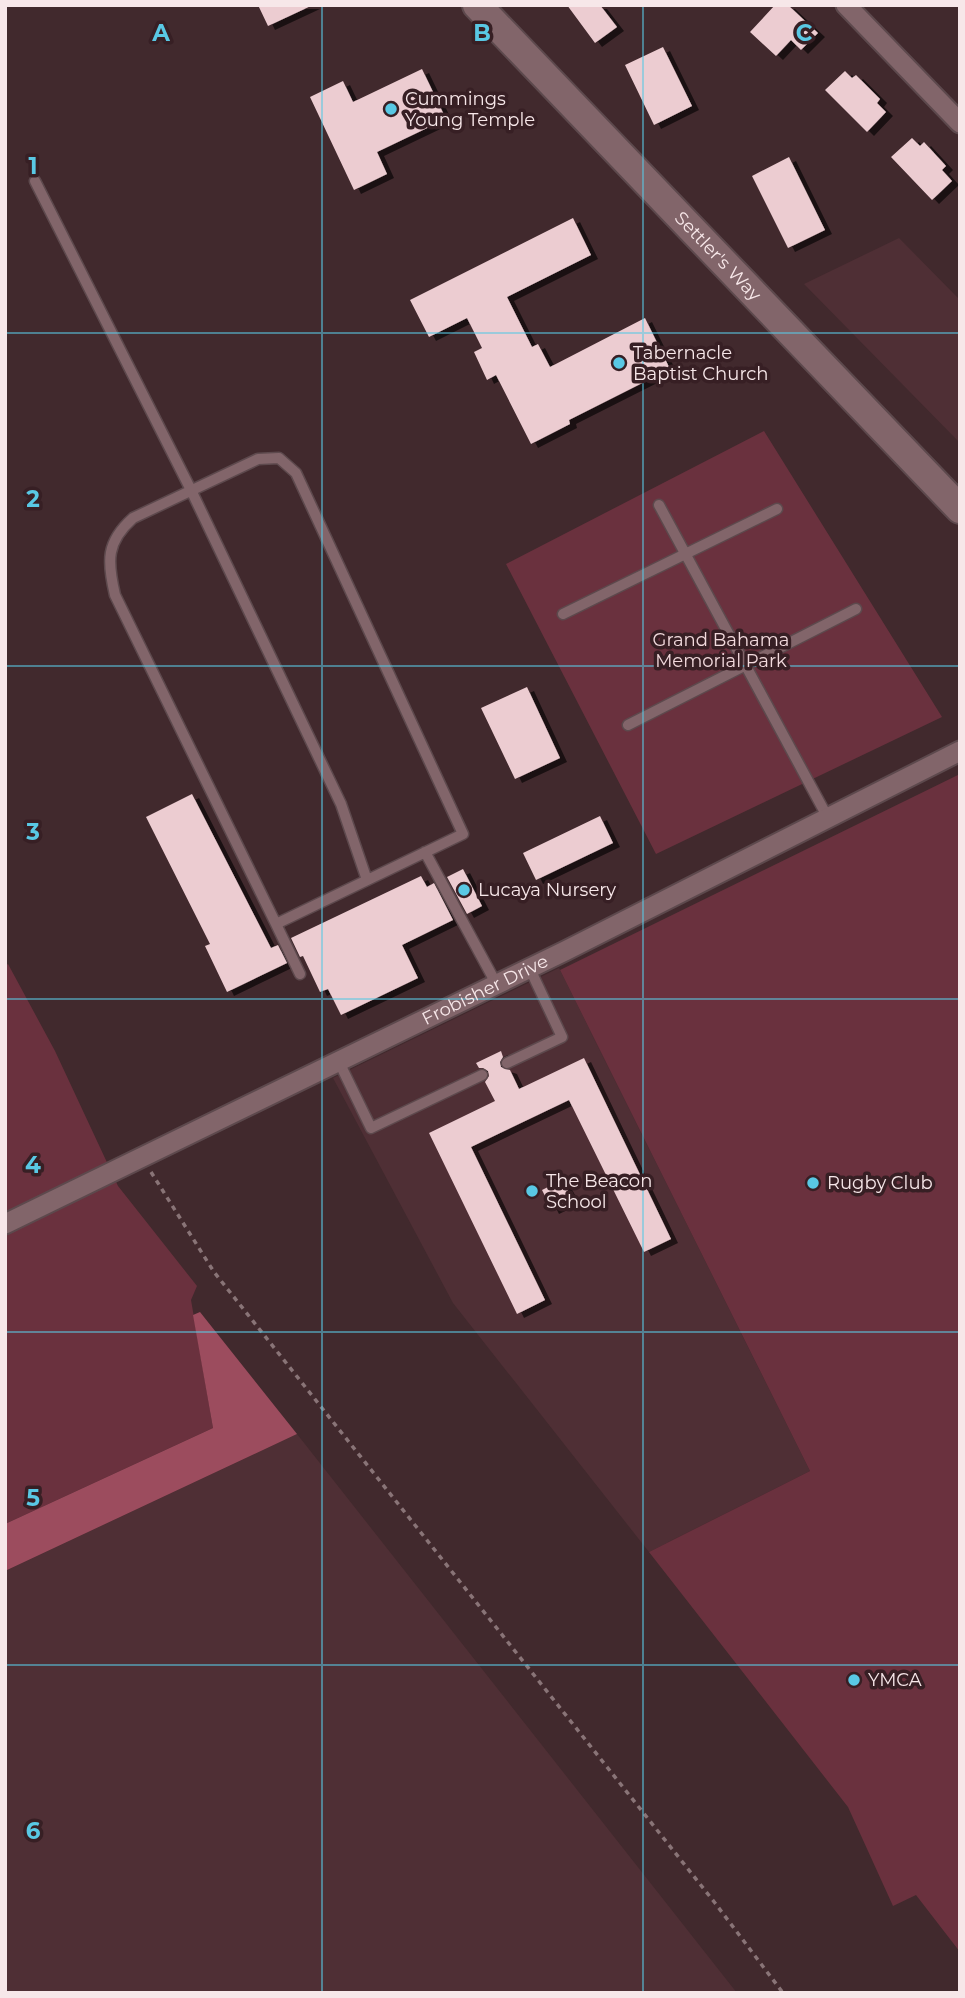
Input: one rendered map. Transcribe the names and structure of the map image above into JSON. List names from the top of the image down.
{
  "streets": {
    "main road": ["Settler's Way"],
    "street": ["Frobisher Drive"]
  },
  "parks": ["Grand Bahama Memorial Park"],
  "places": [
    "Cummings Young Temple",
    "Tabernacle Baptist Church",
    "Lucaya Nursery",
    "Rugby Club",
    "The Beacon School",
    "YMCA"
  ],
  "grid": {
    "columns": ["A", "B", "C"],
    "rows": [
      "1",
      "2",
      "3",
      "4",
      "5",
      "6"
    ]
  }
}
